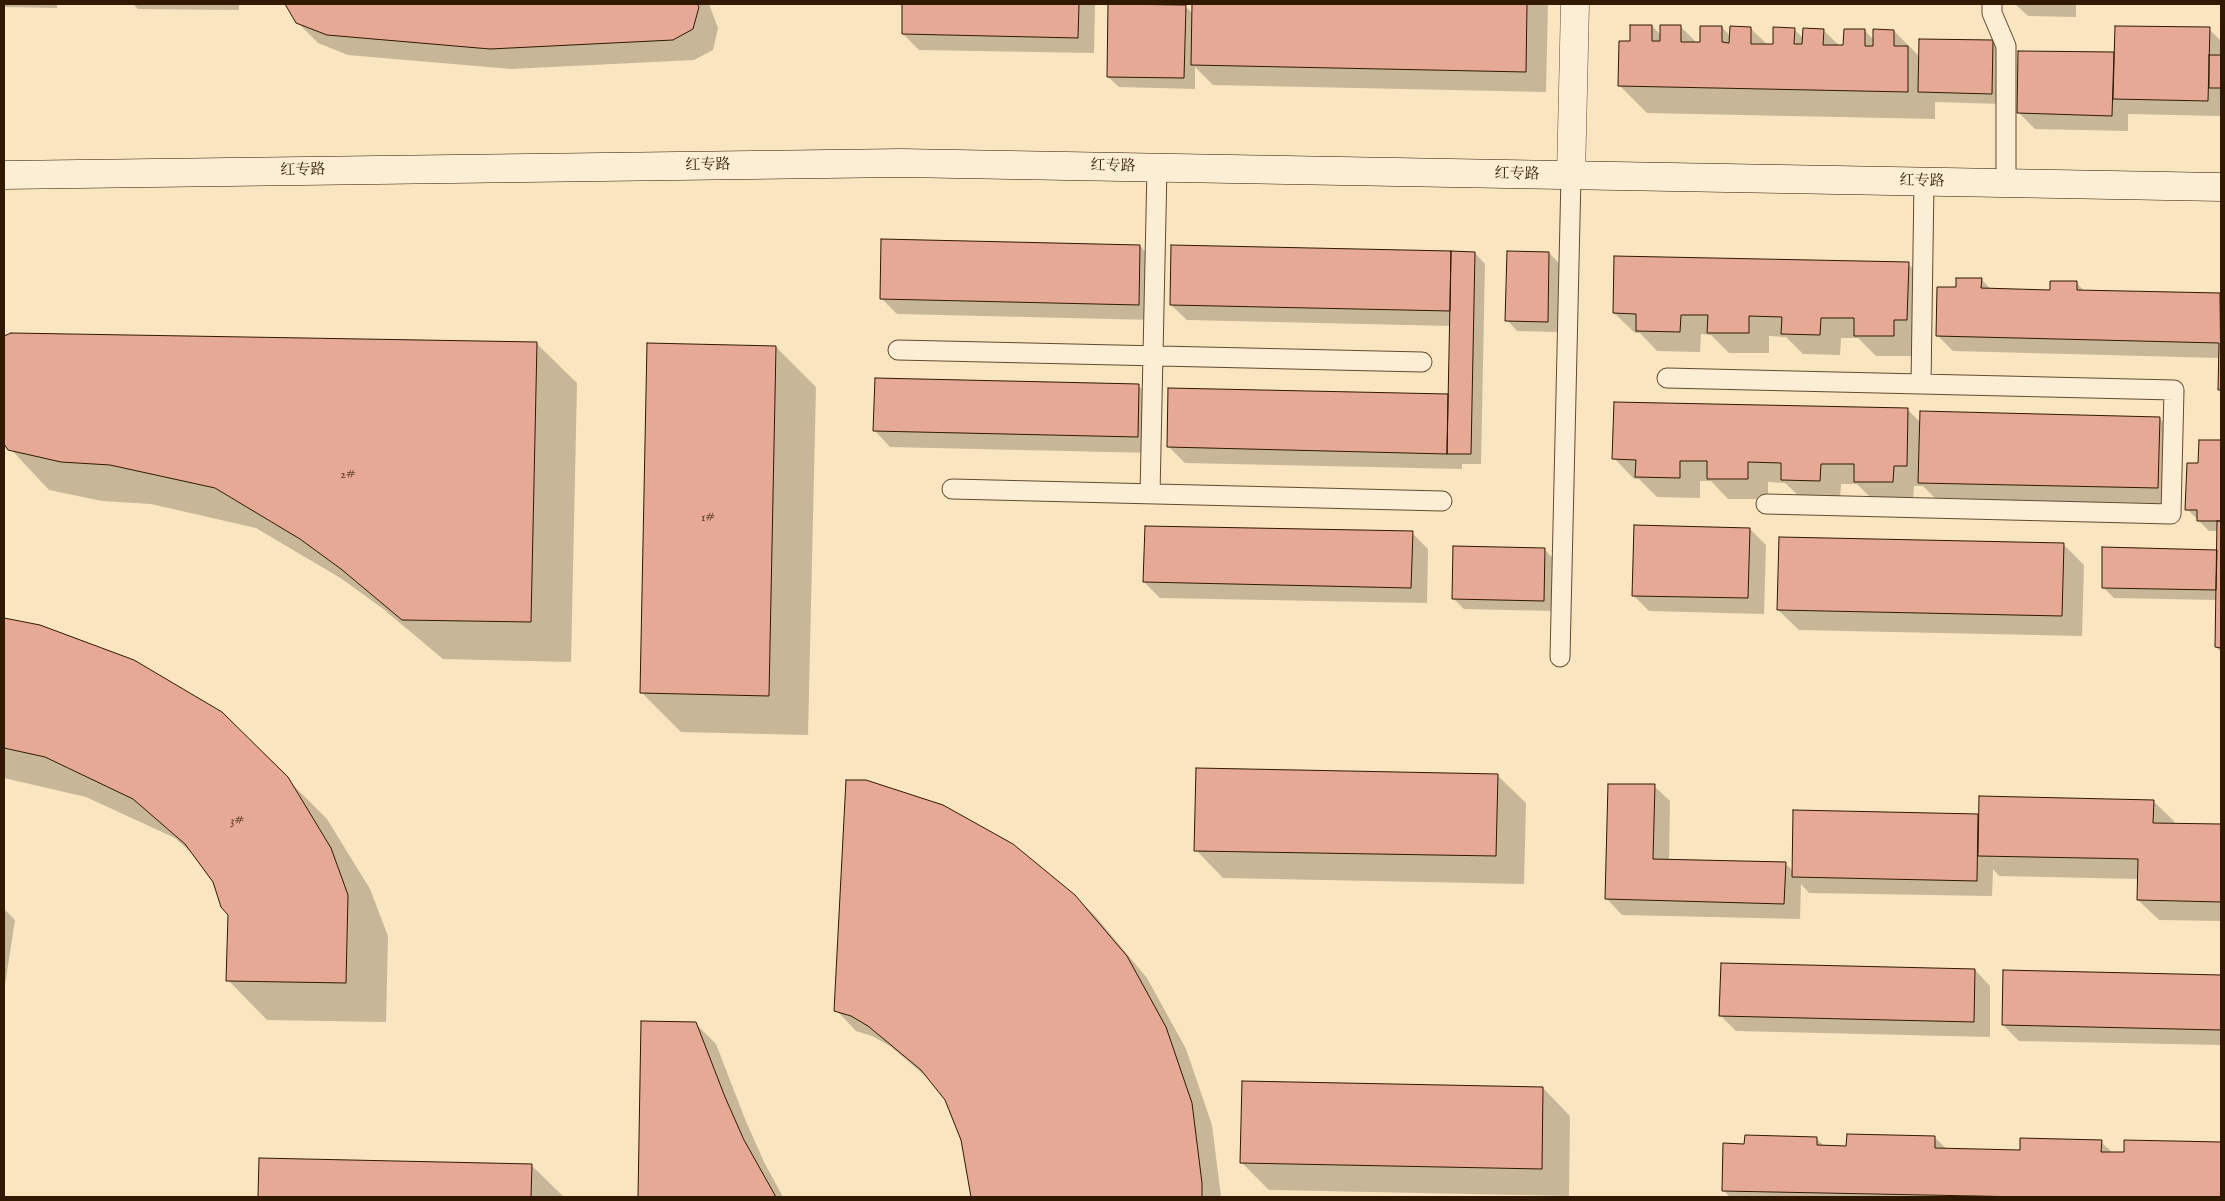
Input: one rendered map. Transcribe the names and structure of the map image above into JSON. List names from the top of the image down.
{
  "streets": {
    "street": ["红专路"]
  },
  "house_numbers": ["2#", "1#", "3#"]
}
